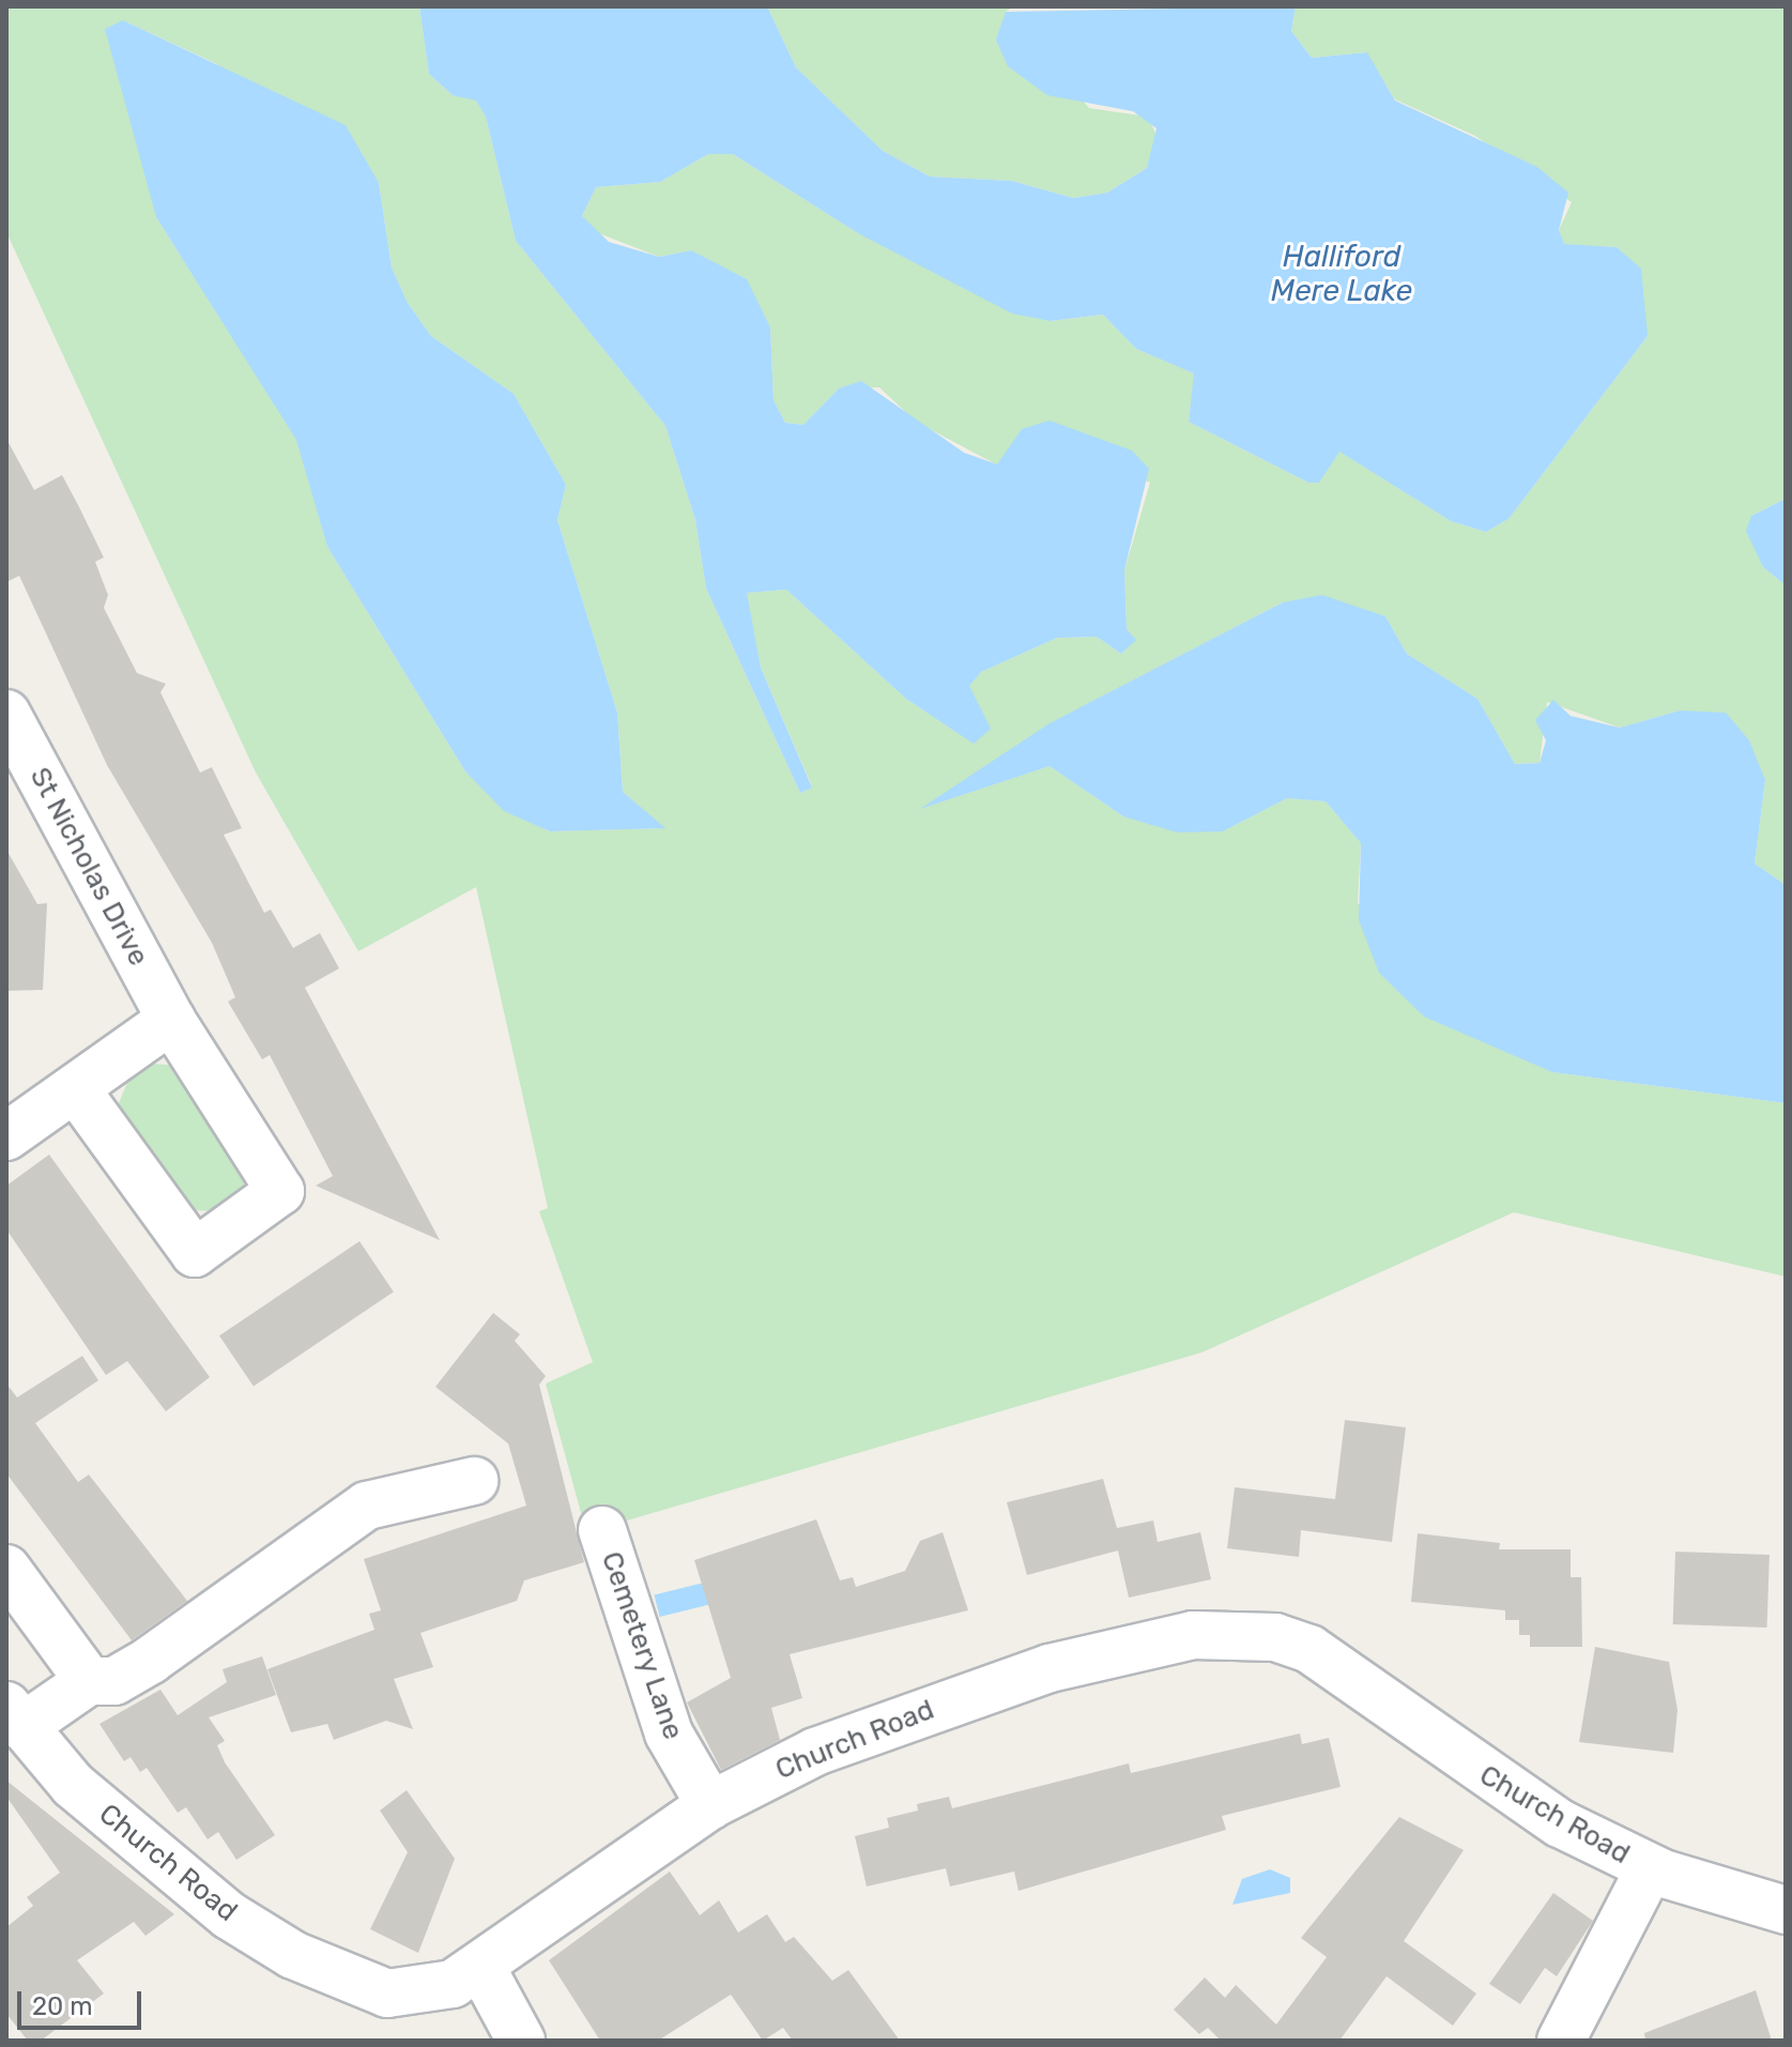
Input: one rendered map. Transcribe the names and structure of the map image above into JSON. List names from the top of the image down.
{
  "streets": {
    "street": ["St Nicholas Drive", "Cemetery Lane", "Church Road"]
  },
  "crossings": [
    ["Cemetery Lane", "Church Road"]
  ],
  "water": ["Halliford Mere Lake"],
  "scale_bar": "20 m"
}
